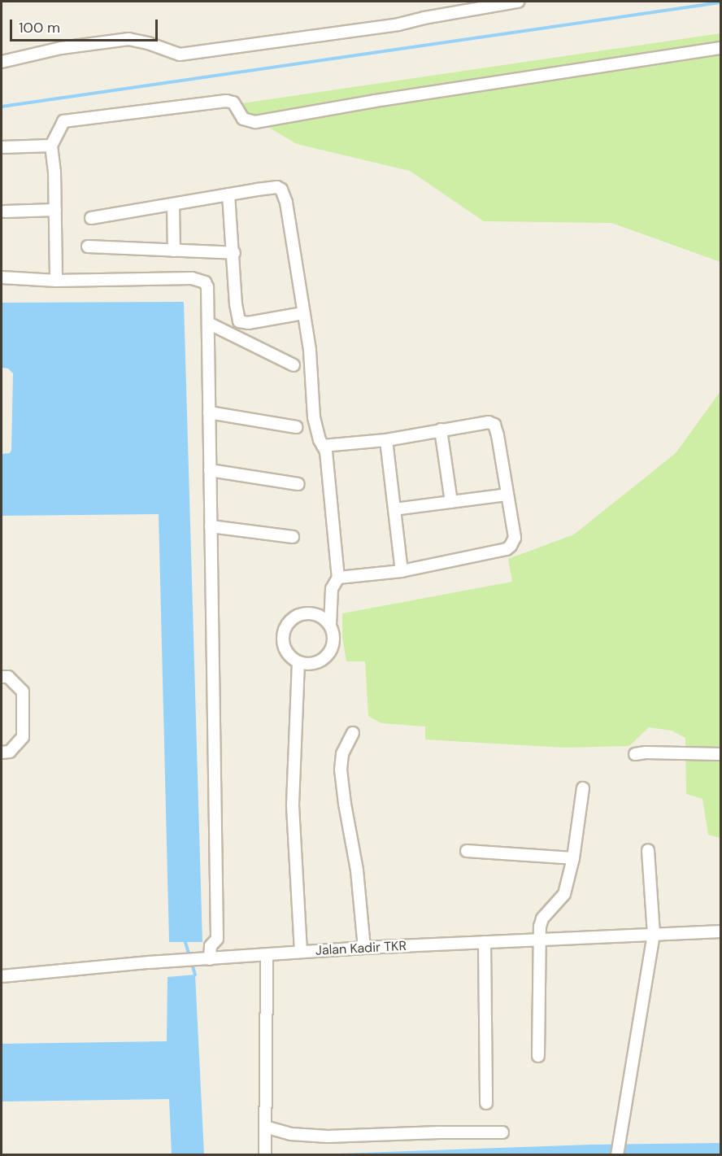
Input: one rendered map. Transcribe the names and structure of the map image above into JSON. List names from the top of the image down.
{
  "streets": {
    "street": ["Jalan Kadir TKR"]
  },
  "scale_bar": "100 m"
}
